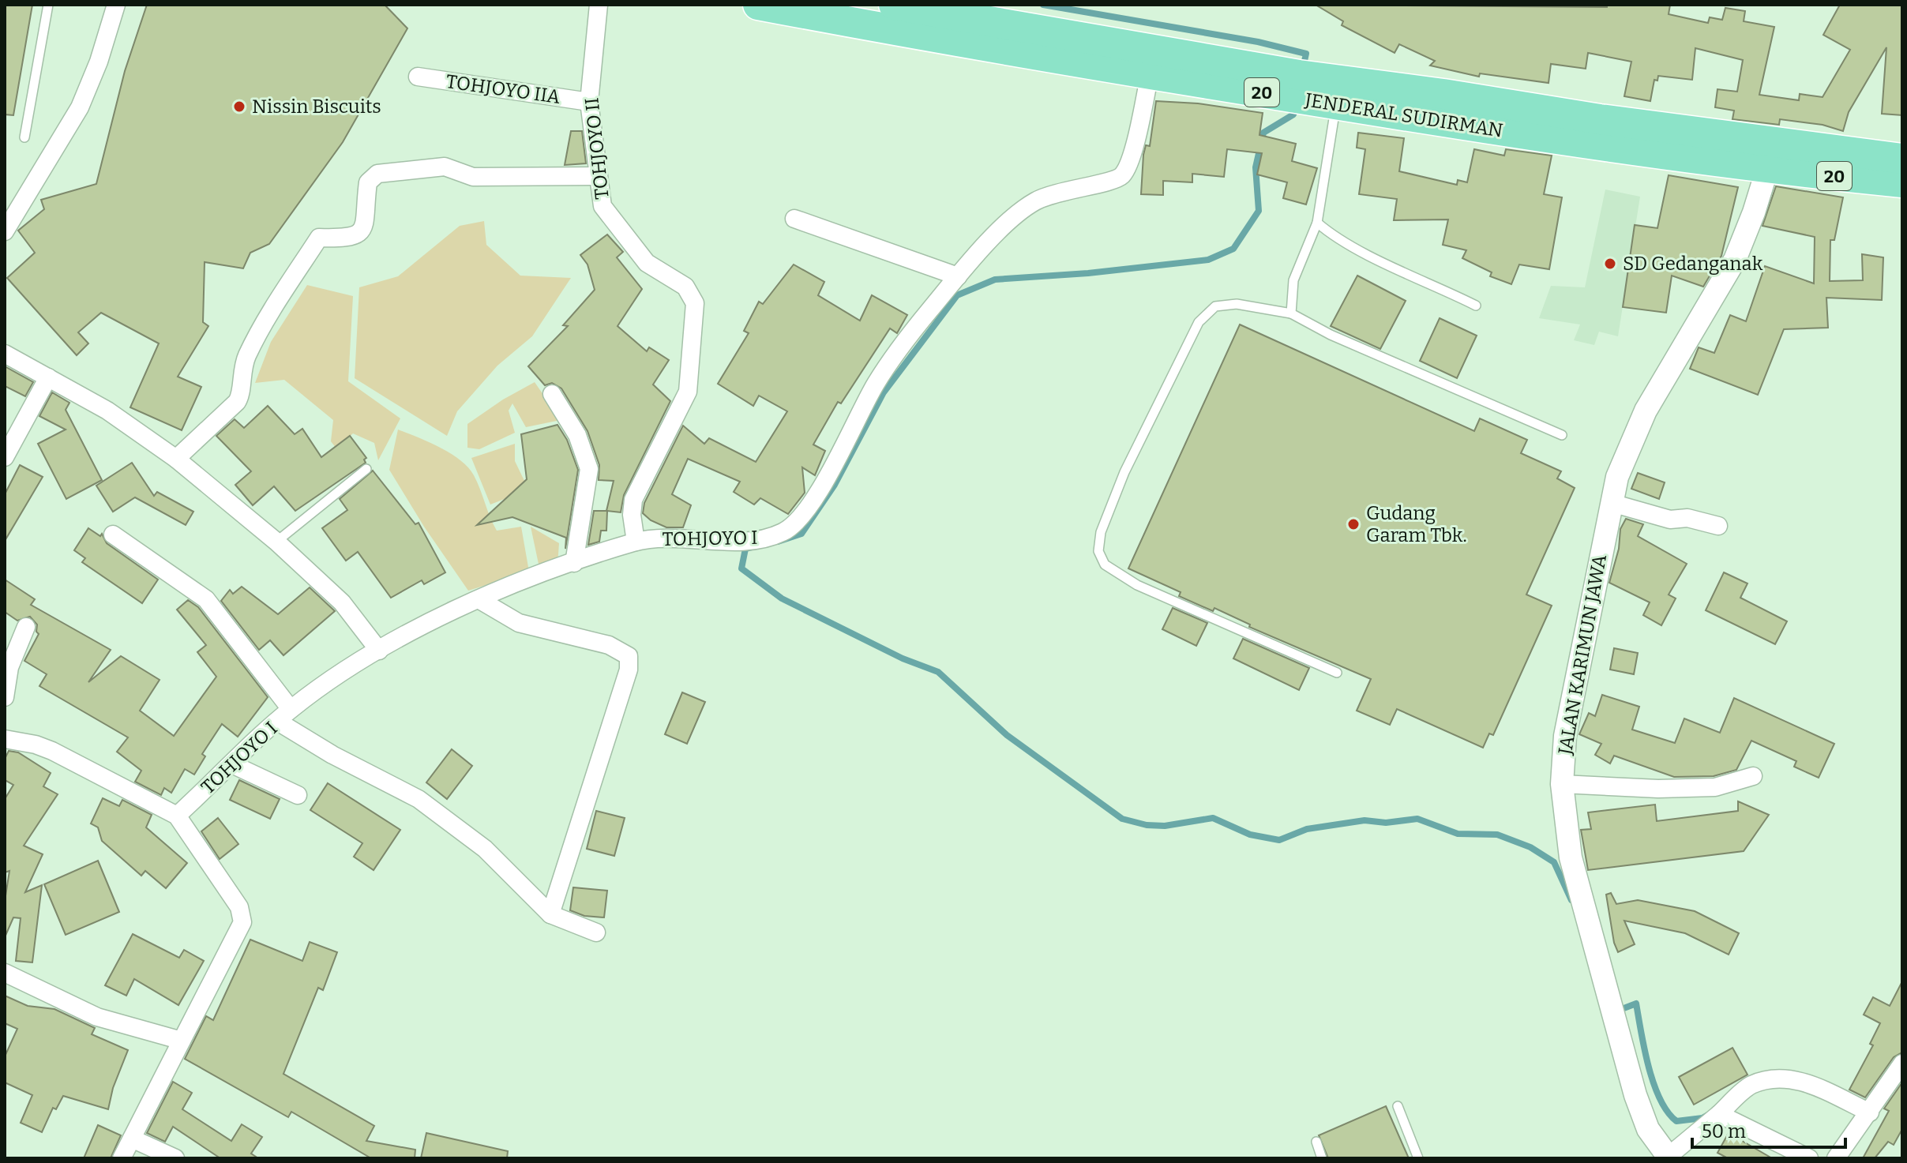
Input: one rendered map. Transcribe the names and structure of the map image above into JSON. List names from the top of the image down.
{
  "streets": {
    "highway": ["20", "JENDERAL SUDIRMAN"],
    "street": [
      "TOHJOYO IIA",
      "TOHJOYO II",
      "TOHJOYO I",
      "JALAN KARIMUN JAWA"
    ]
  },
  "crossings": [
    ["TOHJOYO IIA", "TOHJOYO II"],
    ["JENDERAL SUDIRMAN", "TOHJOYO I"],
    ["JENDERAL SUDIRMAN", "JALAN KARIMUN JAWA"],
    ["TOHJOYO II", "TOHJOYO I"]
  ],
  "places": ["Nissin Biscuits", "SD Gedanganak", "Gudang Garam Tbk."],
  "scale_bar": "50 m"
}
